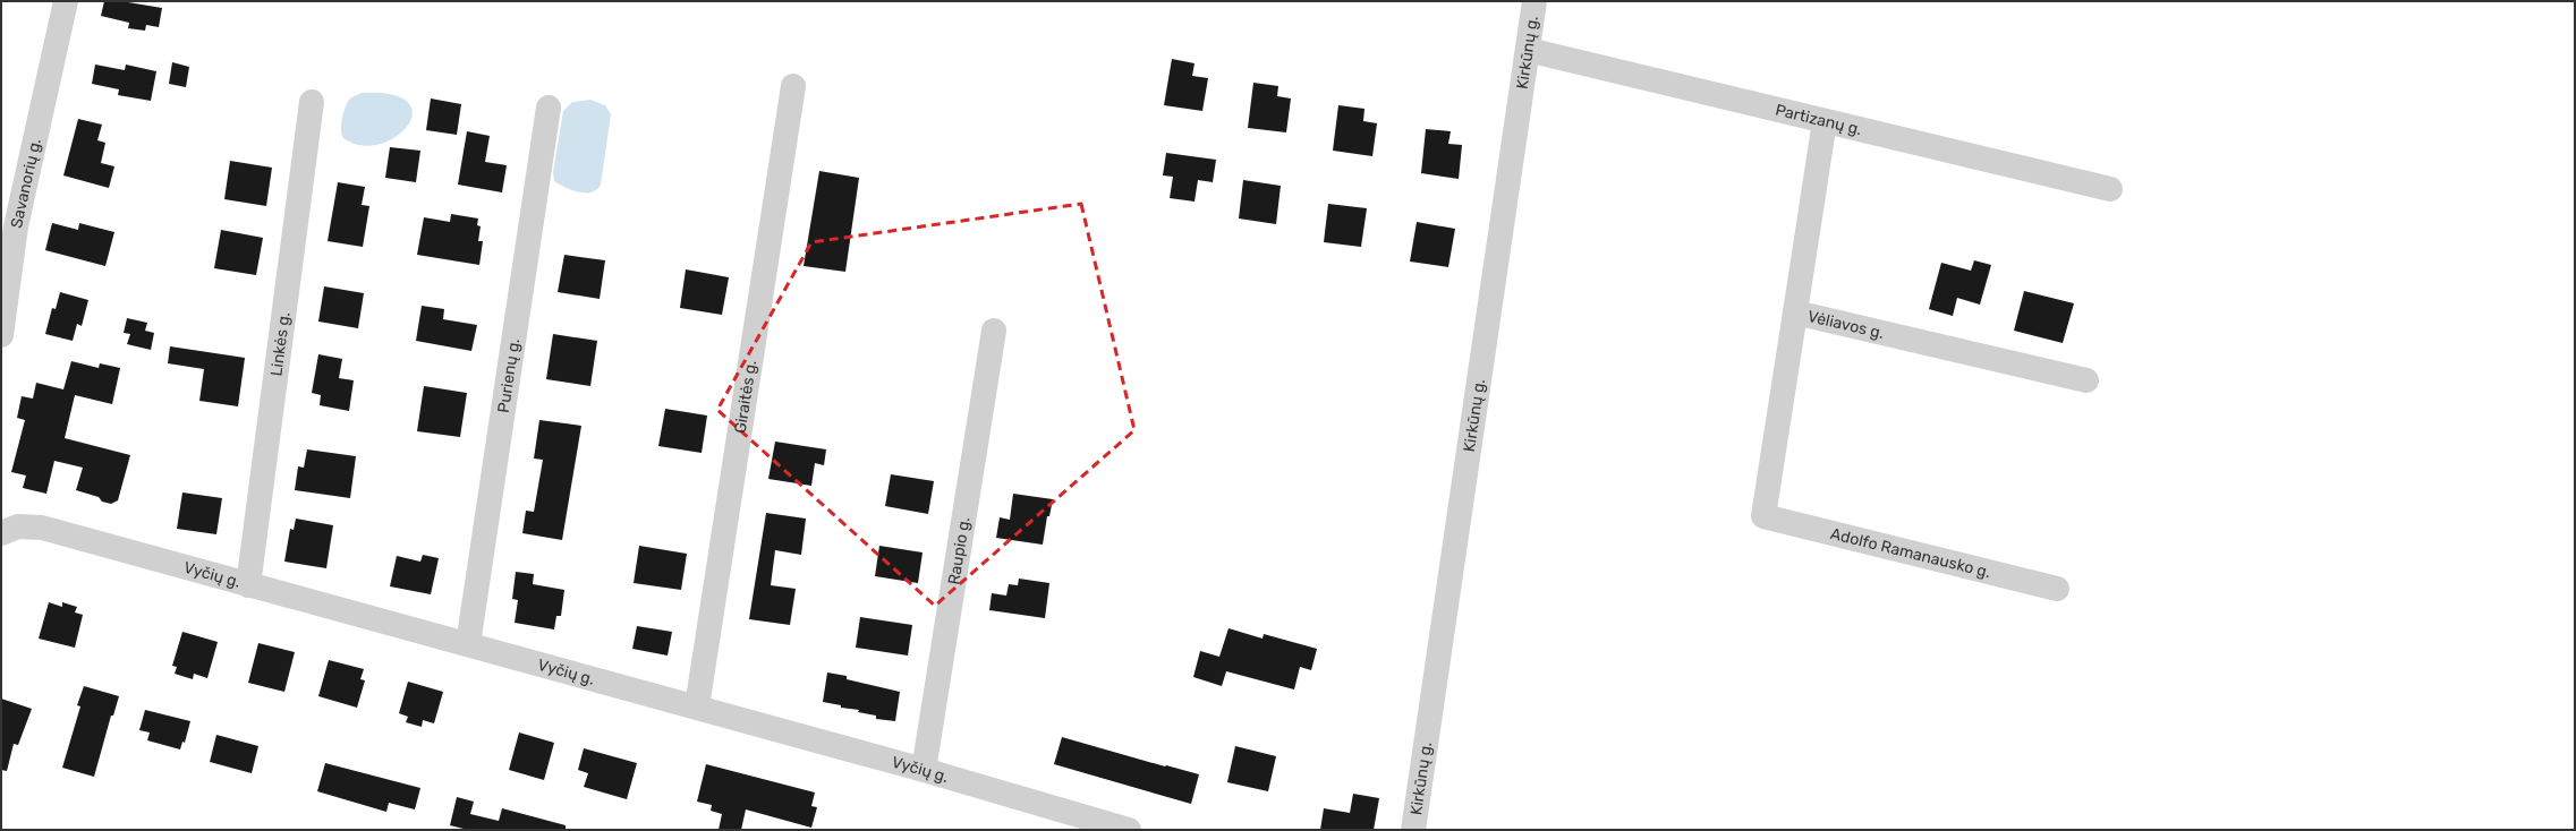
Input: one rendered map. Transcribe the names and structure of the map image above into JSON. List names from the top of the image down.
{
  "streets": {
    "street": [
      "Kirkūnų g.",
      "Partizanų g.",
      "Savanorių g.",
      "Vėliavos g.",
      "Linkės g.",
      "Purienų g.",
      "Giraitės g.",
      "Raupio g.",
      "Adolfo Ramanausko g.",
      "Vyčių g."
    ]
  },
  "crossings": [
    ["Kirkūnų g.", "Partizanų g."],
    ["Partizanų g.", "Vėliavos g."],
    ["Vėliavos g.", "Adolfo Ramanausko g."],
    ["Linkės g.", "Vyčių g."],
    ["Purienų g.", "Vyčių g."],
    ["Giraitės g.", "Vyčių g."],
    ["Raupio g.", "Vyčių g."]
  ]
}
